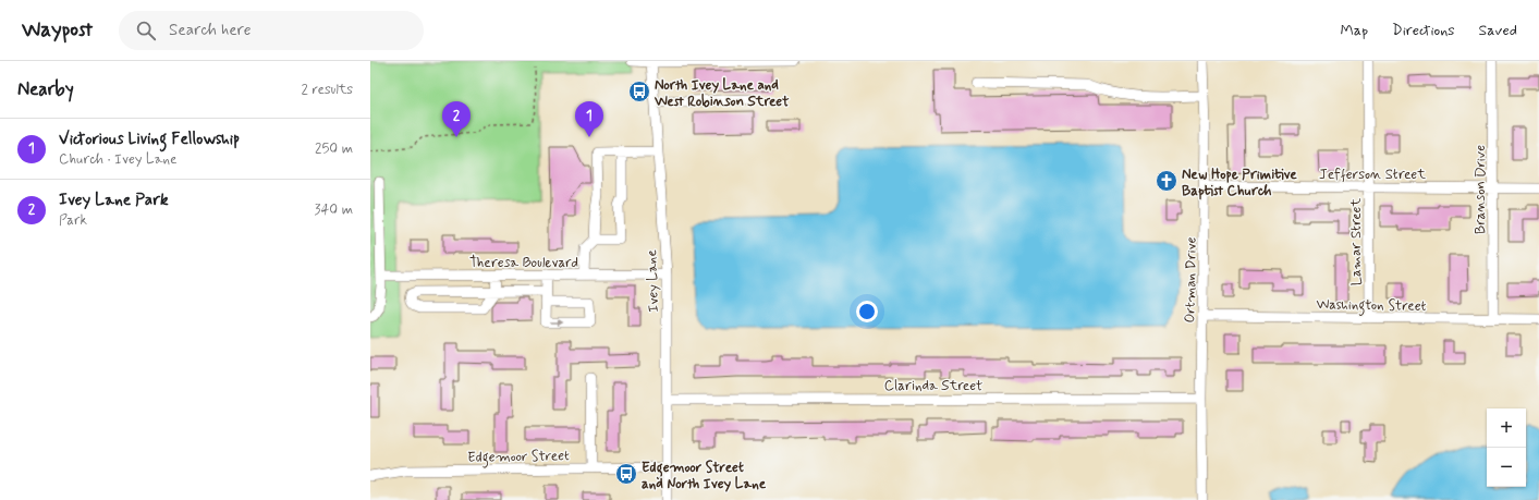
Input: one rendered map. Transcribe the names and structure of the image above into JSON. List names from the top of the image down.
{
  "streets": {
    "street": [
      "Jefferson Street",
      "Branson Drive",
      "Lamar Street",
      "Theresa Boulevard",
      "Ortman Drive",
      "Ivey Lane",
      "Washington Street",
      "Clarinda Street",
      "Edgemoor Street"
    ]
  },
  "crossings": [
    ["Jefferson Street", "Branson Drive"],
    ["Jefferson Street", "Lamar Street"],
    ["Jefferson Street", "Ortman Drive"],
    ["Branson Drive", "Washington Street"],
    ["Lamar Street", "Washington Street"],
    ["Theresa Boulevard", "Ivey Lane"],
    ["Ortman Drive", "Washington Street"],
    ["Ortman Drive", "Clarinda Street"],
    ["Ivey Lane", "Clarinda Street"],
    ["Ivey Lane", "Edgemoor Street"]
  ],
  "places": {
    "bus stop": ["North Ivey Lane and West Robinson Street", "Edgemoor Street and North Ivey Lane"],
    "church": ["New Hope Primitive Baptist Church"]
  },
  "page": {
    "header": "Waypost",
    "search": "Search here",
    "nav": ["Map", "Directions", "Saved"],
    "heading": ["Nearby", "2 results"],
    "pins": ["1", "2"],
    "list": [
      {
        "mark": "1",
        "name": "Victorious Living Fellowship",
        "note": "Church · Ivey Lane",
        "value": "250 m"
      },
      {
        "mark": "2",
        "name": "Ivey Lane Park",
        "note": "Park",
        "value": "340 m"
      }
    ],
    "map_buttons": ["+", "−"]
  }
}
